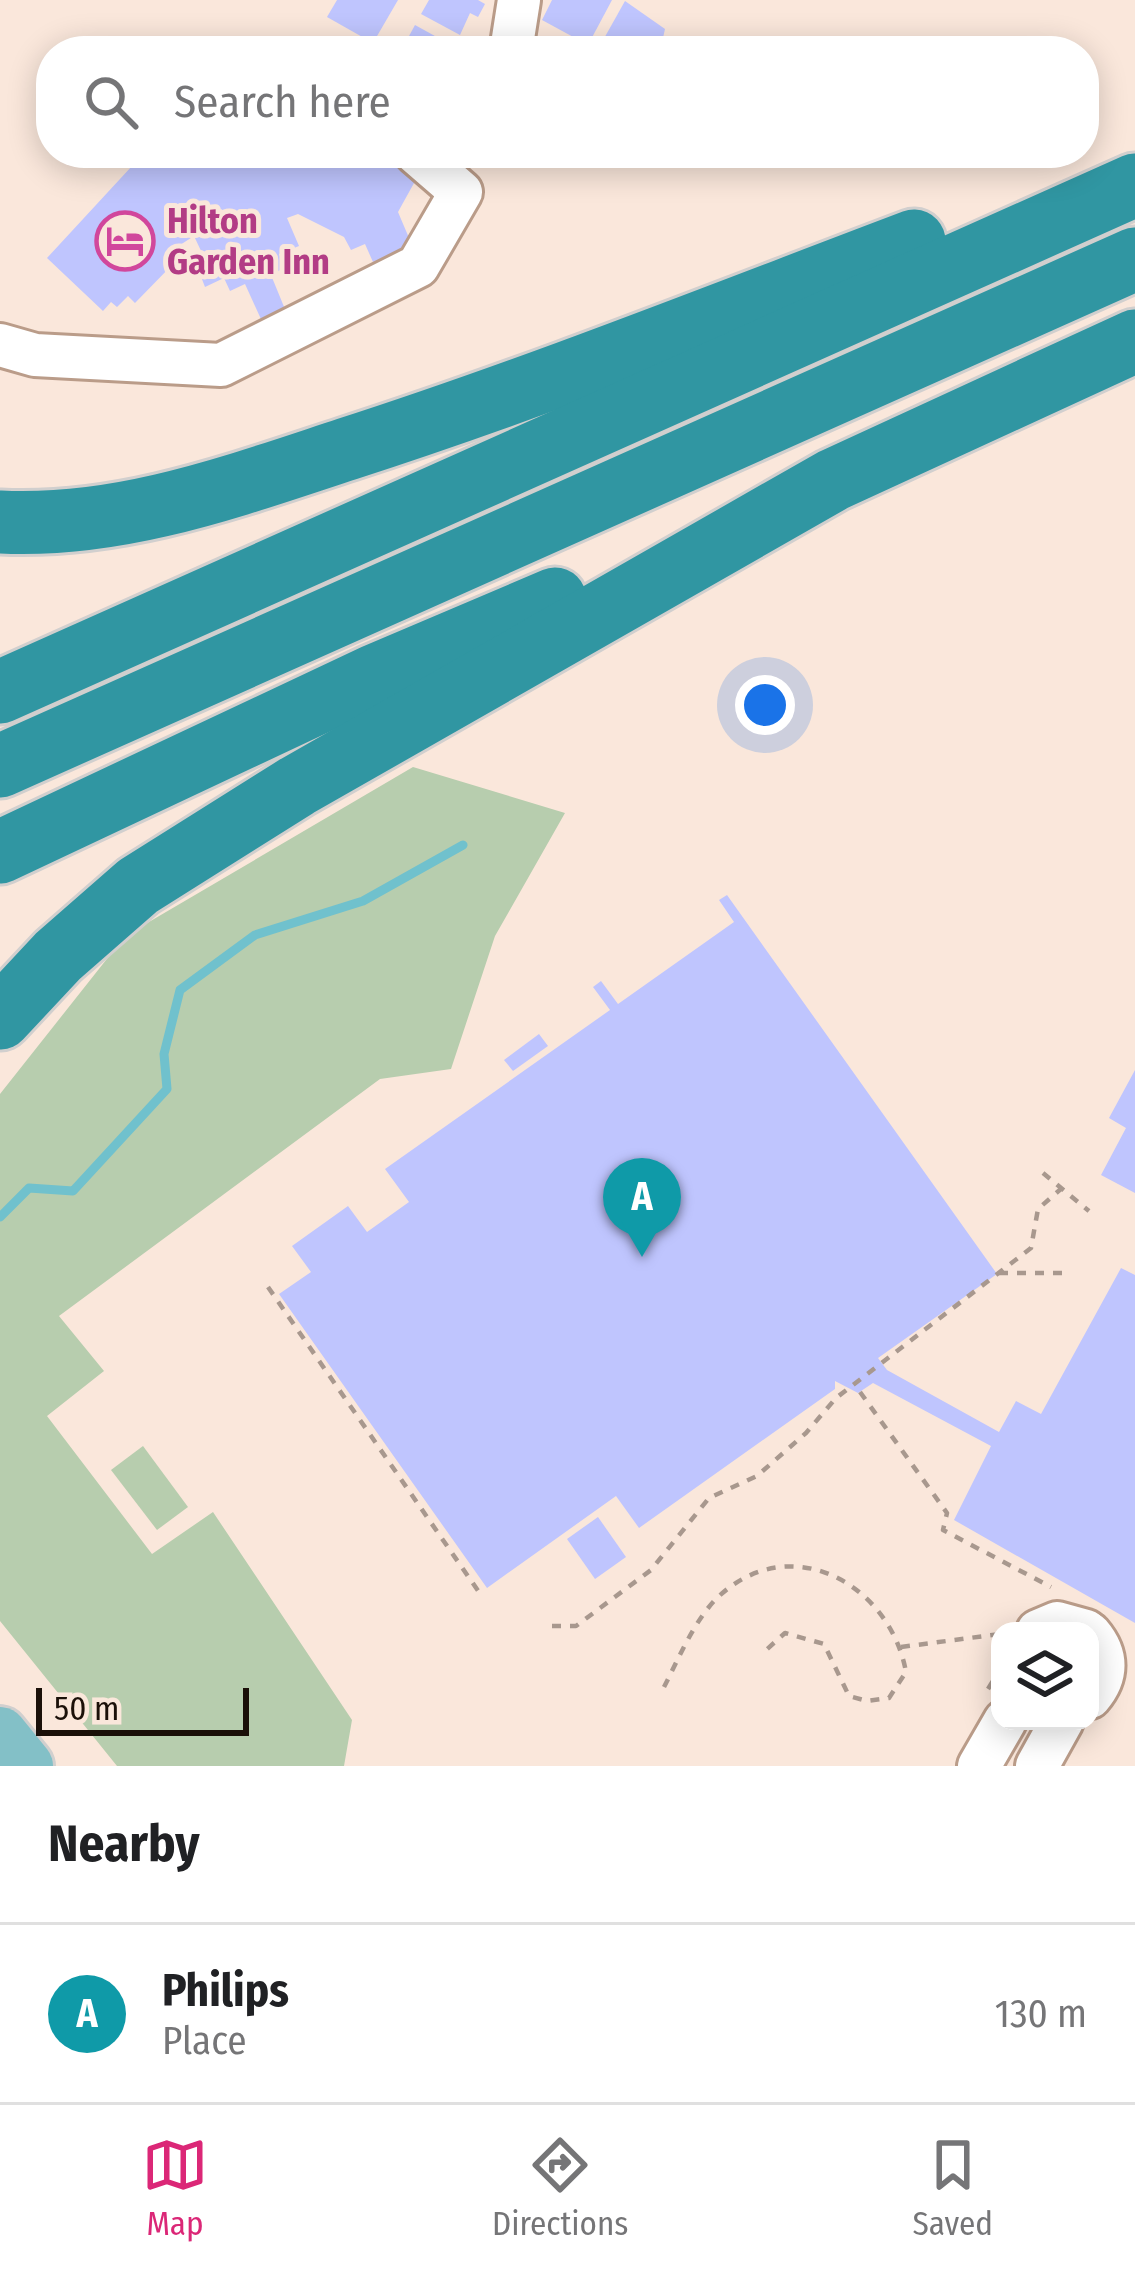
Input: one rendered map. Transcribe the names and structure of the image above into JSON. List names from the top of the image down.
{
  "places": {
    "hotel": ["Hilton Garden Inn"]
  },
  "scale_bar": "50 m",
  "page": {
    "search": "Search here",
    "pins": "A",
    "scale": "50 m",
    "heading": "Nearby",
    "list": [
      {
        "mark": "A",
        "name": "Philips",
        "note": "Place",
        "value": "130 m"
      }
    ],
    "nav": ["Map", "Directions", "Saved"]
  }
}
